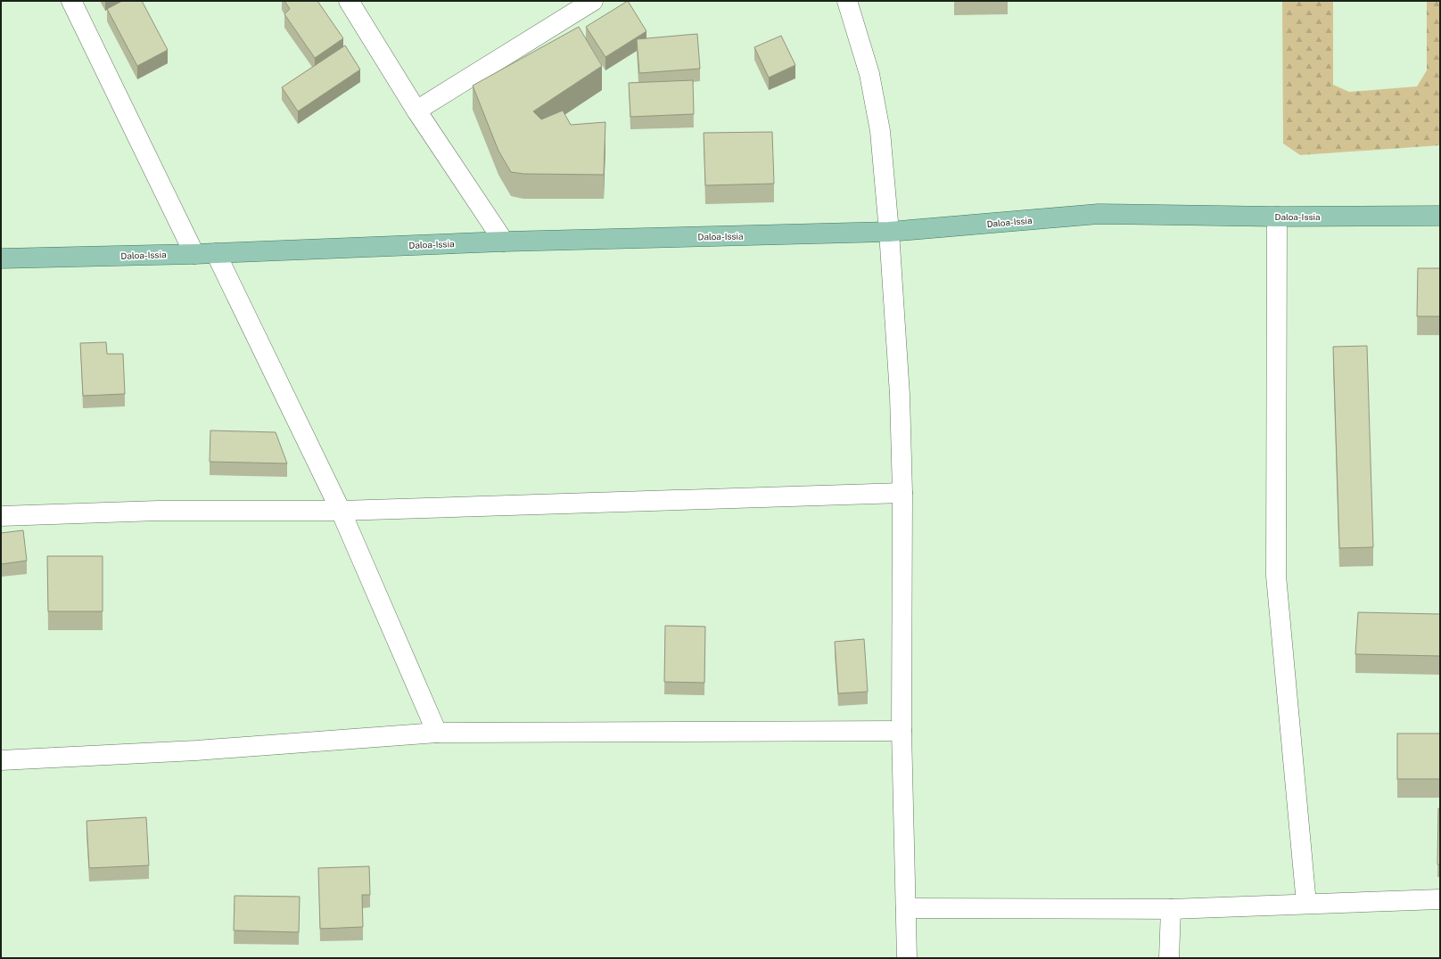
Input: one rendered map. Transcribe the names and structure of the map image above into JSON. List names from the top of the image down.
{
  "streets": {
    "main road": ["Daloa-Issia"]
  }
}
